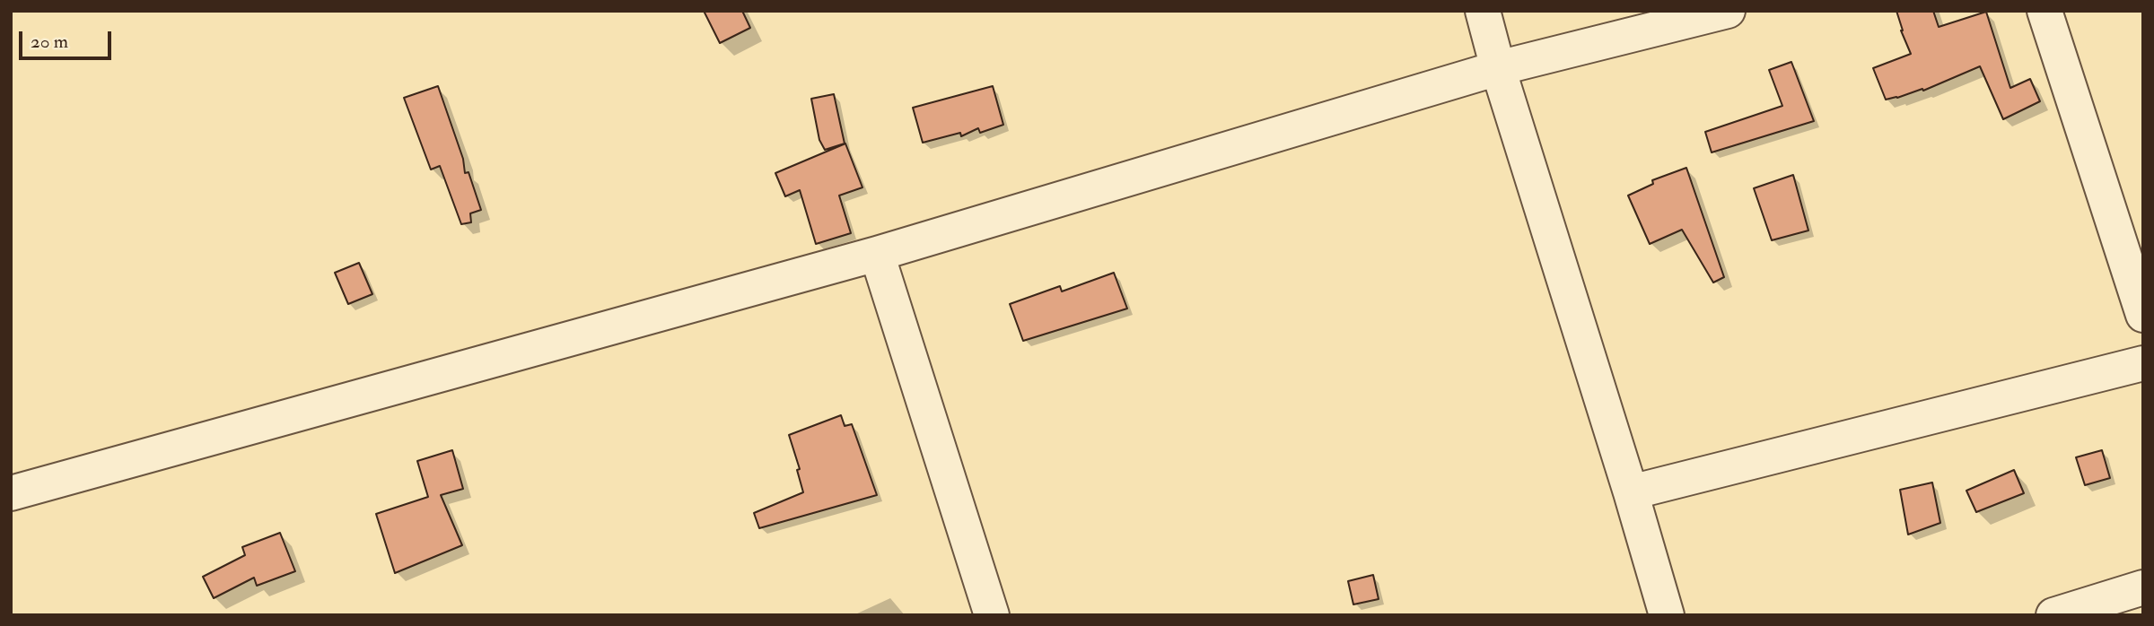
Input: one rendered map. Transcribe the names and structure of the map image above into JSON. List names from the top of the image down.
{
  "scale_bar": "20 m"
}
